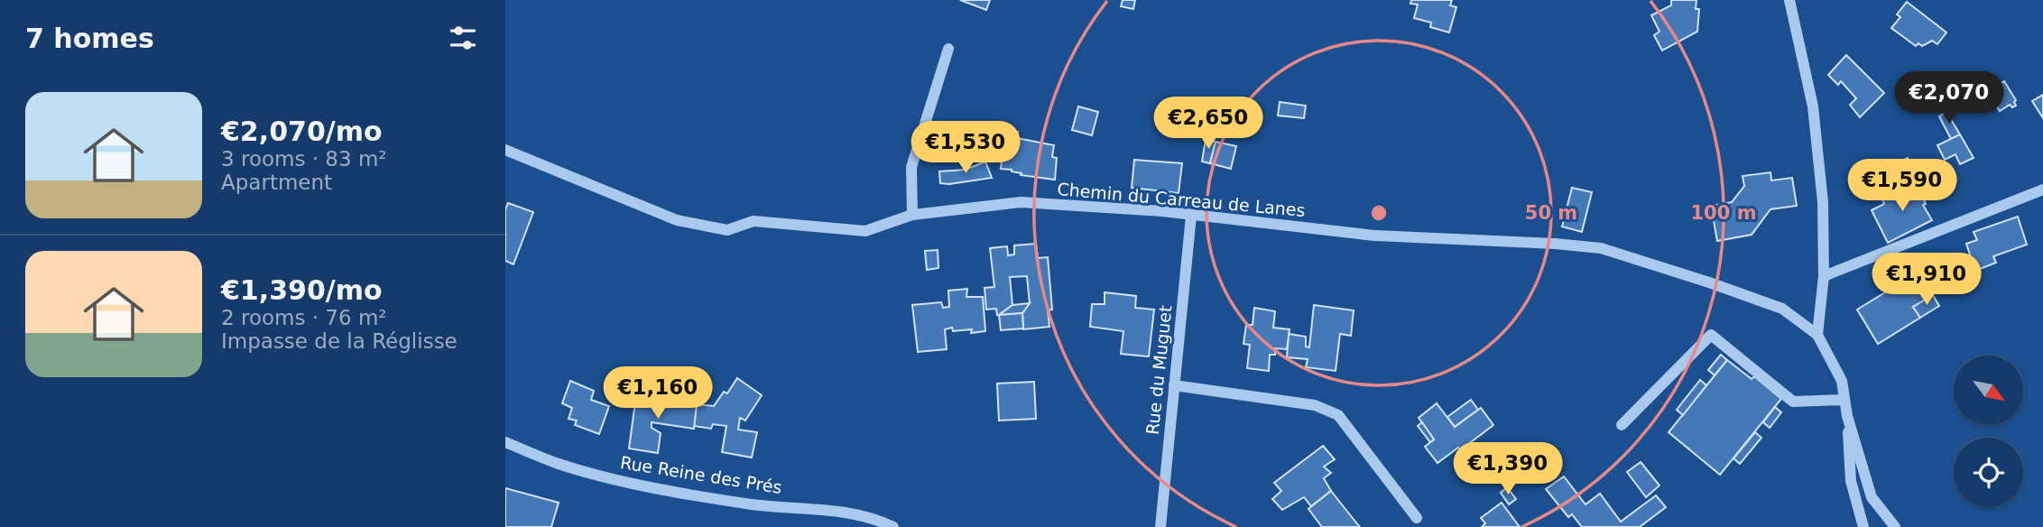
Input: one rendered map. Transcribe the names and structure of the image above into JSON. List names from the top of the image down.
{
  "streets": {
    "street": ["Chemin du Carreau de Lanes", "Rue du Muguet", "Rue Reine des Prés"]
  },
  "crossings": [
    ["Chemin du Carreau de Lanes", "Rue du Muguet"]
  ],
  "north": "bottom right",
  "page": {
    "heading": "7 homes",
    "price": [
      "€2,070",
      "€2,650",
      "€1,530",
      "€1,590",
      "€1,910",
      "€1,160",
      "€1,390"
    ],
    "list": [
      {
        "name": "€2,070/mo",
        "note": "3 rooms · 83 m² · Apartment"
      },
      {
        "name": "€1,390/mo",
        "note": "2 rooms · 76 m² · Impasse de la Réglisse"
      }
    ]
  },
  "rings": ["50 m", "100 m"]
}
